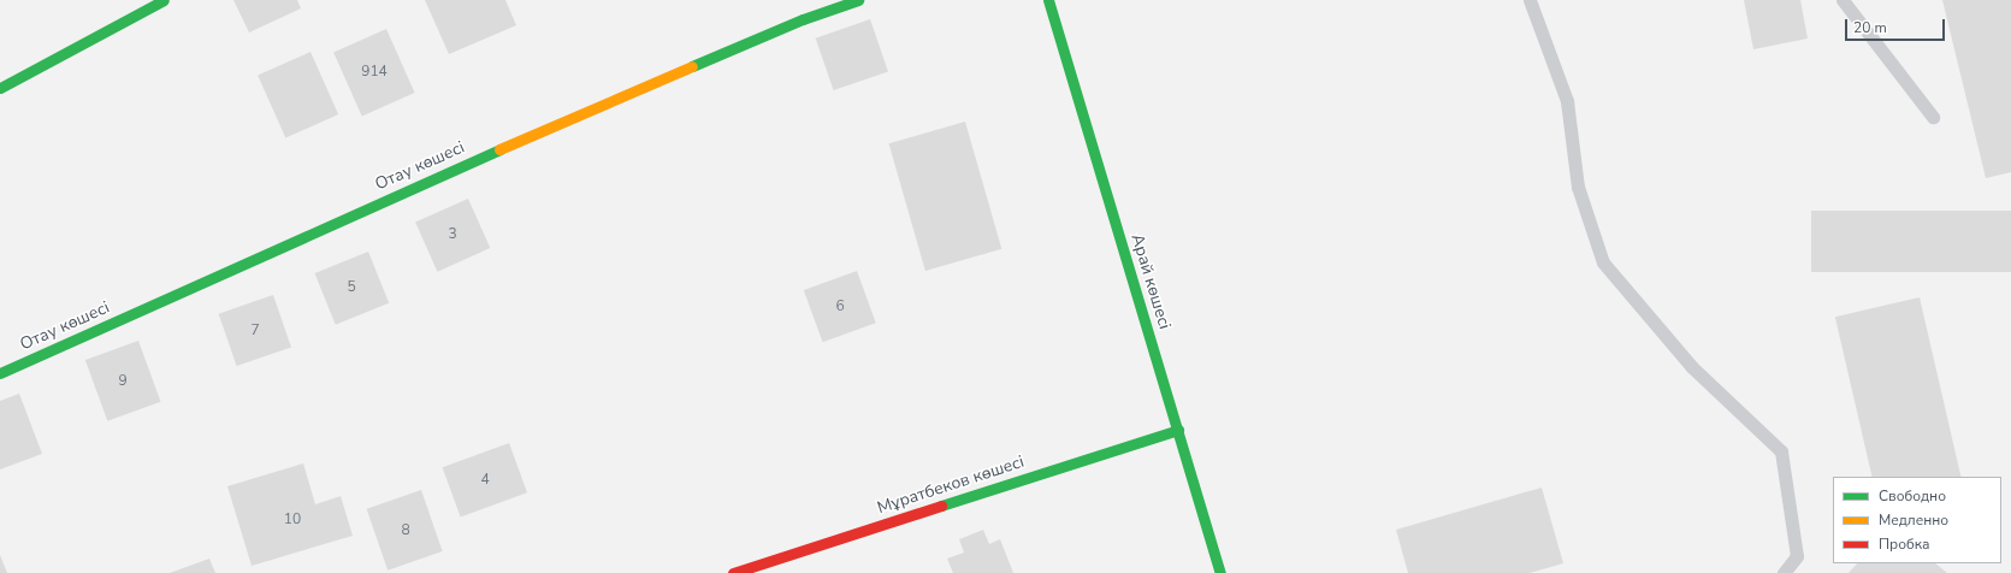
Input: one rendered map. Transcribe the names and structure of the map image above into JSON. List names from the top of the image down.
{
  "streets": {
    "street": ["Отау көшесі", "Арай көшесі", "Мұратбеков көшесі"]
  },
  "crossings": [
    ["Арай көшесі", "Мұратбеков көшесі"]
  ],
  "house_numbers": [
    "914",
    "3",
    "5",
    "6",
    "7",
    "9",
    "4",
    "10",
    "8"
  ],
  "legend": ["Свободно", "Медленно", "Пробка"],
  "scale_bar": "20 m"
}
